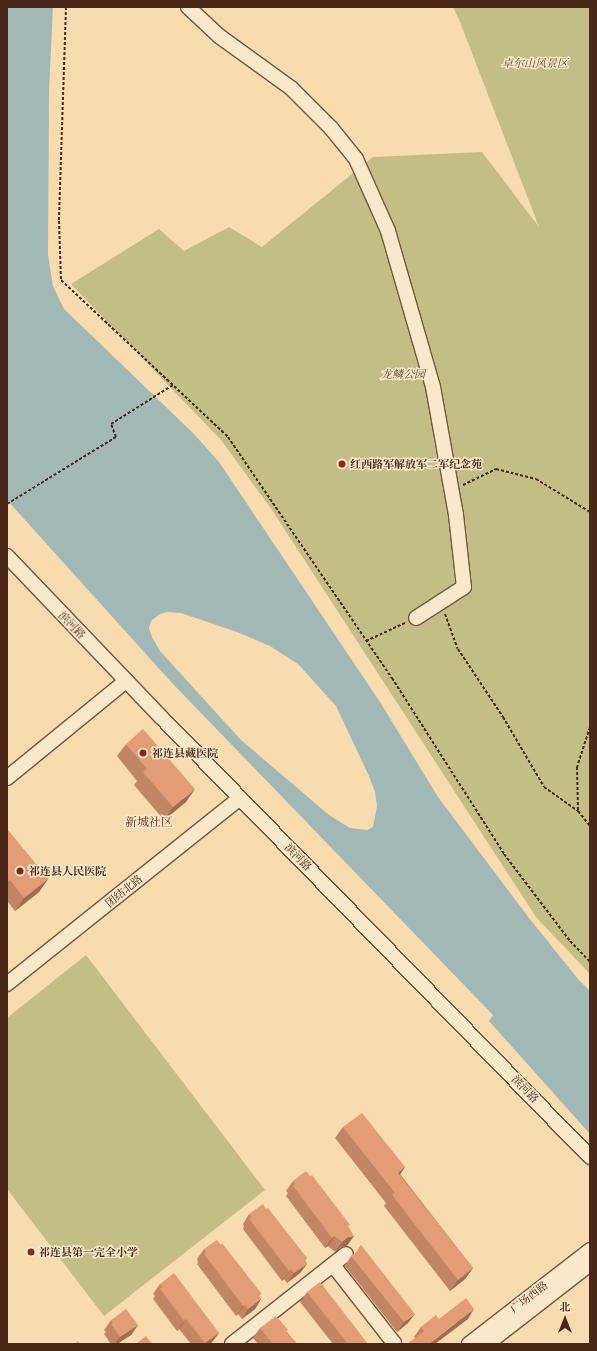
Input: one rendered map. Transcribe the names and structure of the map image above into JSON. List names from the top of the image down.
{
  "streets": {
    "street": ["滨河路", "团结北路", "广场西路"]
  },
  "crossings": [
    ["滨河路", "团结北路"]
  ],
  "districts": ["新城社区"],
  "parks": ["卓尔山风景区", "龙鳞公园"],
  "places": [
    "红西路军解放军二军纪念苑",
    "祁连县藏医院",
    "祁连县人民医院",
    "祁连县第一完全小学"
  ],
  "north": "top"
}
